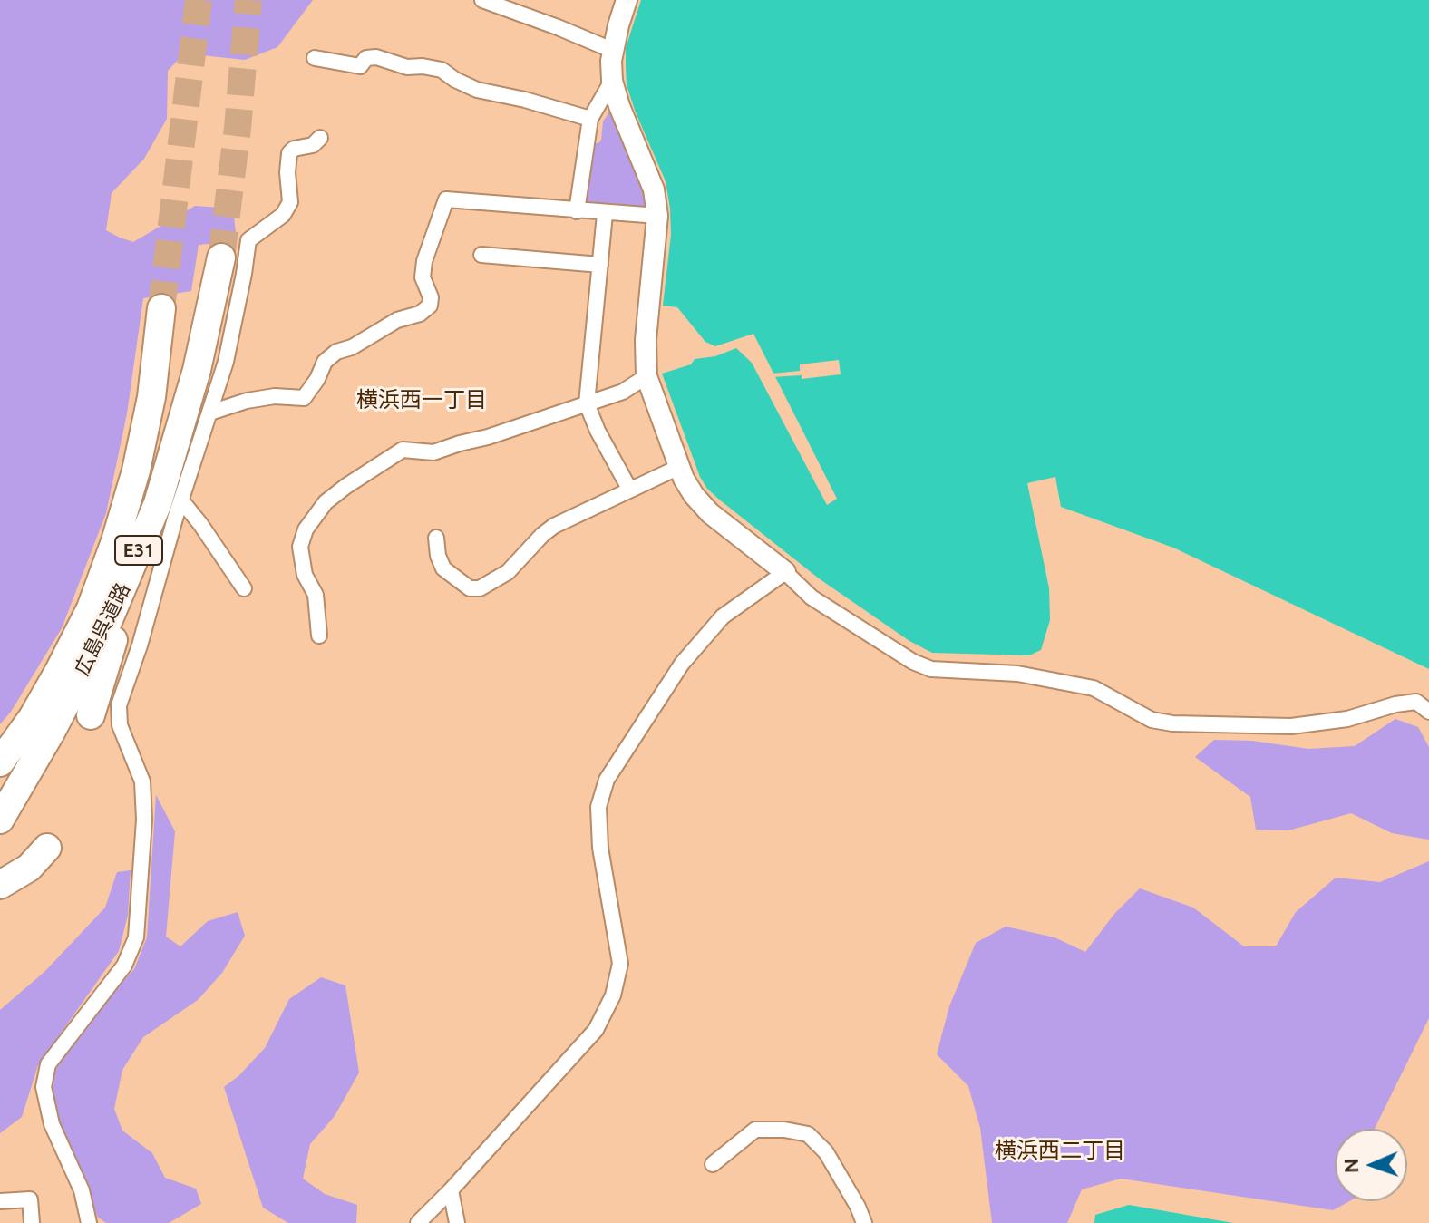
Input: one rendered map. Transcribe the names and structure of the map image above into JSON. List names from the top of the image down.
{
  "streets": {
    "highway": ["E31", "広島呉道路"]
  },
  "districts": ["横浜西一丁目", "横浜西二丁目"],
  "north": "left"
}
